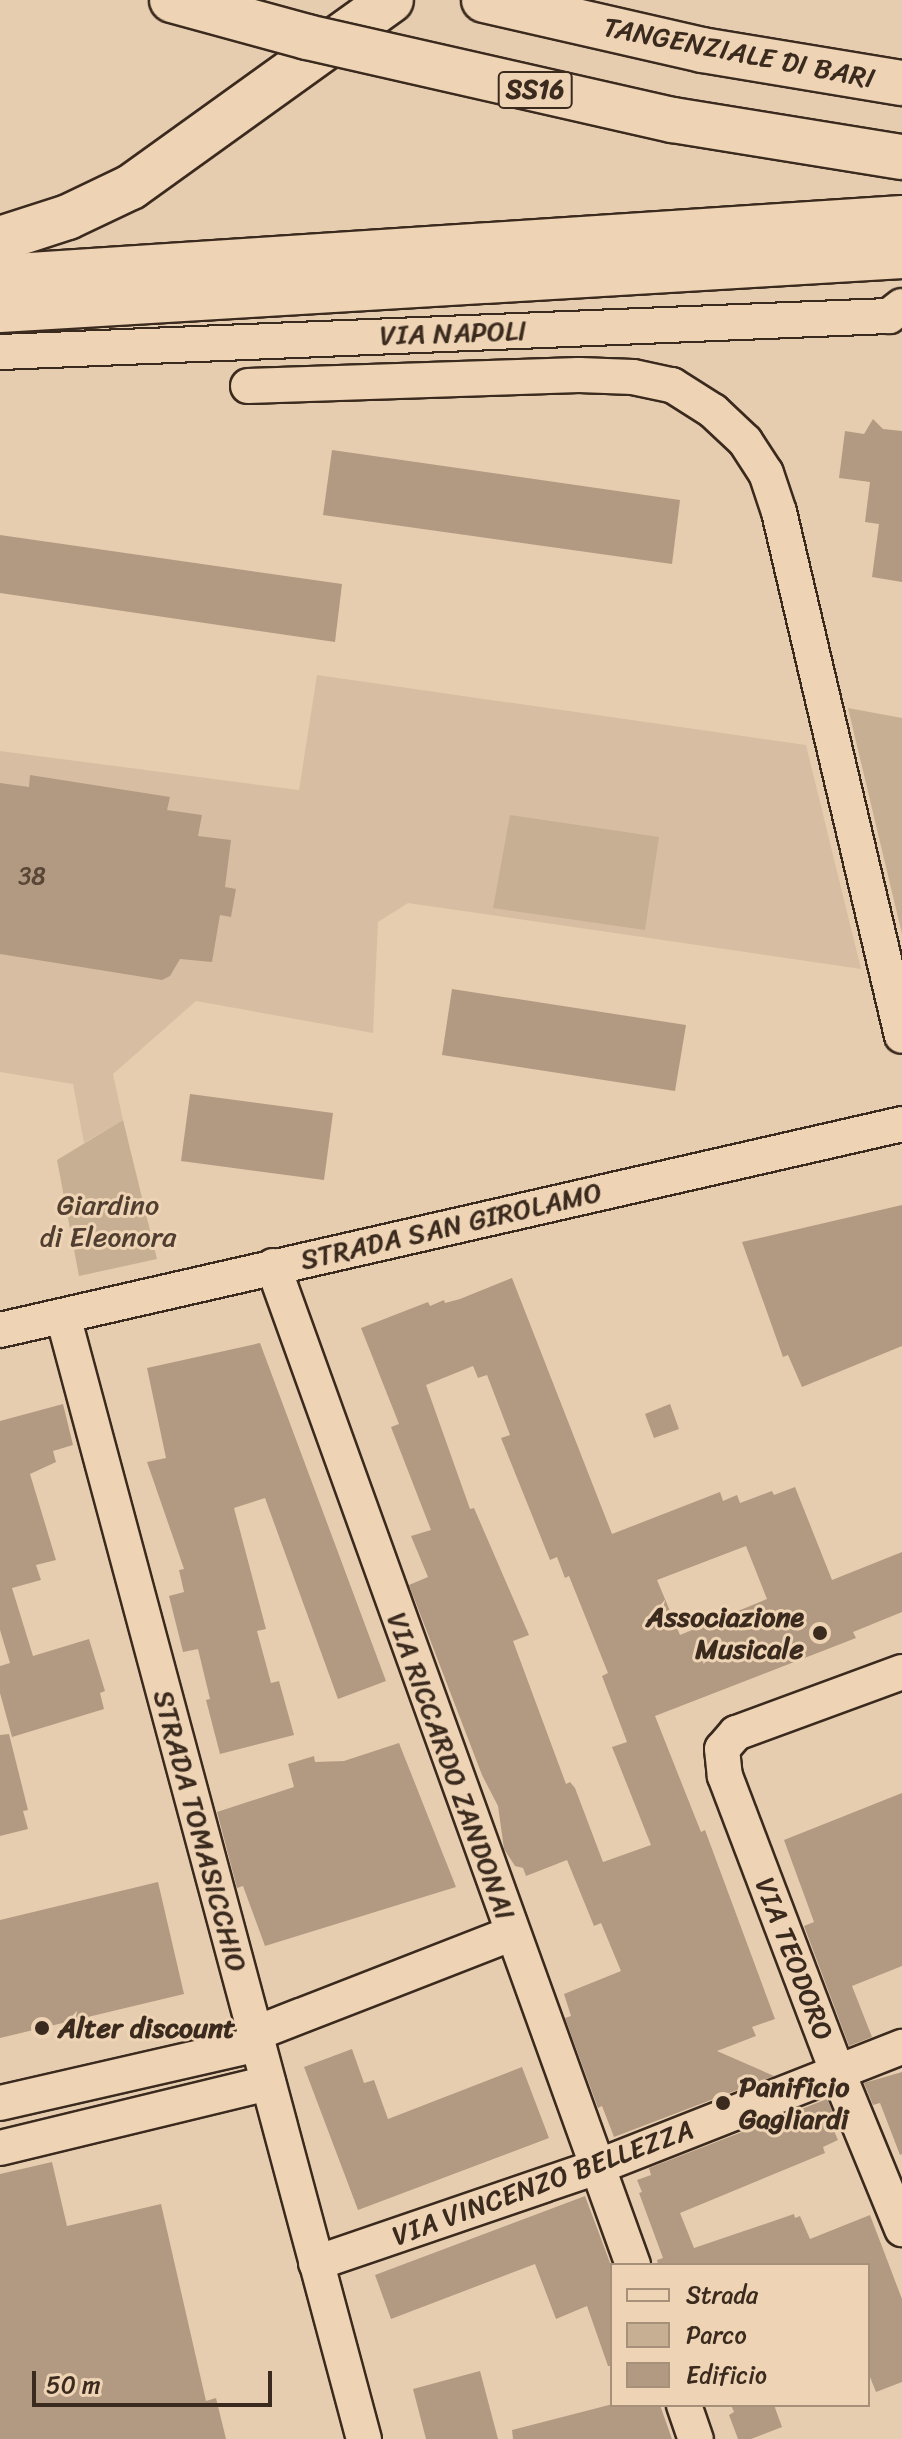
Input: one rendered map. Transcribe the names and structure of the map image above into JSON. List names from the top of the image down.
{
  "streets": {
    "highway": ["TANGENZIALE DI BARI", "SS16"],
    "street": [
      "VIA NAPOLI",
      "STRADA SAN GIROLAMO",
      "VIA RICCARDO ZANDONAI",
      "STRADA TOMASICCHIO",
      "VIA TEODORO",
      "VIA VINCENZO BELLEZZA"
    ]
  },
  "crossings": [
    ["STRADA SAN GIROLAMO", "VIA RICCARDO ZANDONAI"],
    ["STRADA SAN GIROLAMO", "STRADA TOMASICCHIO"],
    ["VIA RICCARDO ZANDONAI", "VIA VINCENZO BELLEZZA"],
    ["STRADA TOMASICCHIO", "VIA VINCENZO BELLEZZA"],
    ["VIA TEODORO", "VIA VINCENZO BELLEZZA"]
  ],
  "parks": ["Giardino di Eleonora"],
  "places": ["Associazione Musicale", "Alter discount", "Panificio Gagliardi"],
  "house_numbers": ["38"],
  "legend": ["Strada", "Parco", "Edificio"],
  "scale_bar": "50 m"
}
